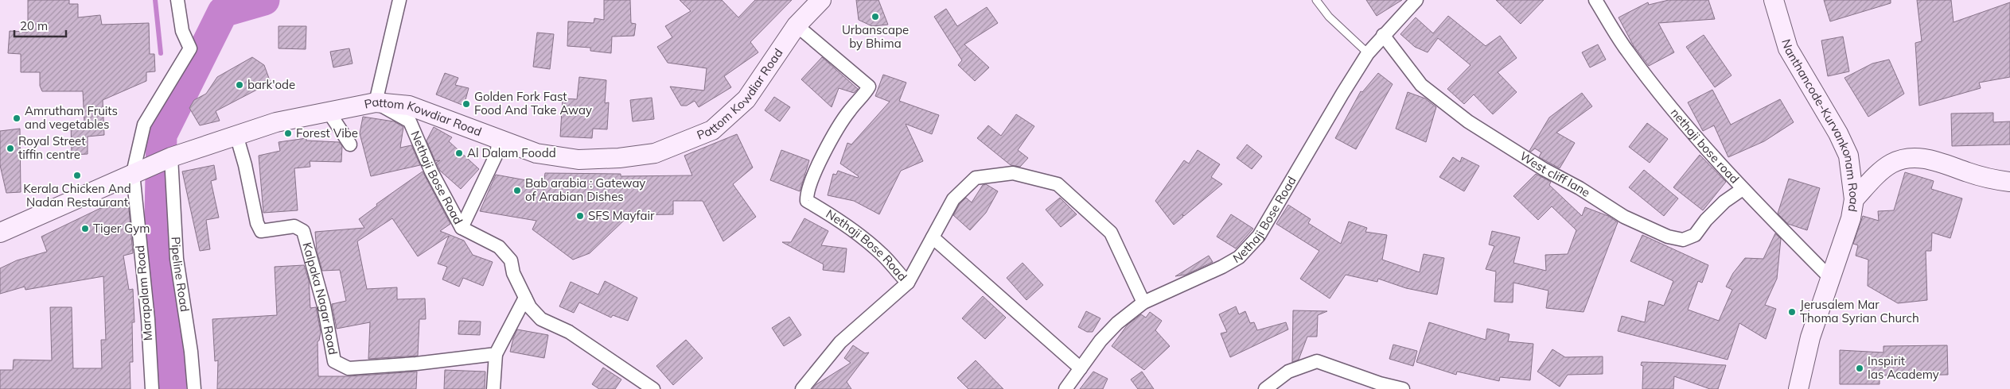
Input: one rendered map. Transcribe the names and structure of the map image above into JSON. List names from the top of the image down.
{
  "streets": {
    "main road": ["Pattom Kowdiar Road", "Nanthancode-Kurvankonam Road"],
    "street": [
      "nethaji bose road",
      "West cliff lane",
      "Nethaji Bose Road",
      "Pipeline Road",
      "Marapalam Road",
      "Kalpaka Nagar Road"
    ]
  },
  "crossings": [
    ["Pattom Kowdiar Road", "Nethaji Bose Road"],
    ["Pattom Kowdiar Road", "Pipeline Road"],
    ["Pattom Kowdiar Road", "Marapalam Road"],
    ["Pattom Kowdiar Road", "Kalpaka Nagar Road"],
    ["Nanthancode-Kurvankonam Road", "nethaji bose road"],
    ["nethaji bose road", "West cliff lane"],
    ["West cliff lane", "Nethaji Bose Road"]
  ],
  "places": [
    "Urbanscape by Bhima",
    "bark'ode",
    "Golden Fork Fast Food And Take Away",
    "Amrutham Fruits and vegetables",
    "Forest Vibe",
    "Royal Street tiffin centre",
    "Al Dalam Foodd",
    "Kerala Chicken And Nadan Restaurant",
    "Bab arabia : Gateway of Arabian Dishes",
    "SFS Mayfair",
    "Tiger Gym",
    "Jerusalem Mar Thoma Syrian Church",
    "Inspirit Ias Academy"
  ],
  "scale_bar": "20 m"
}
